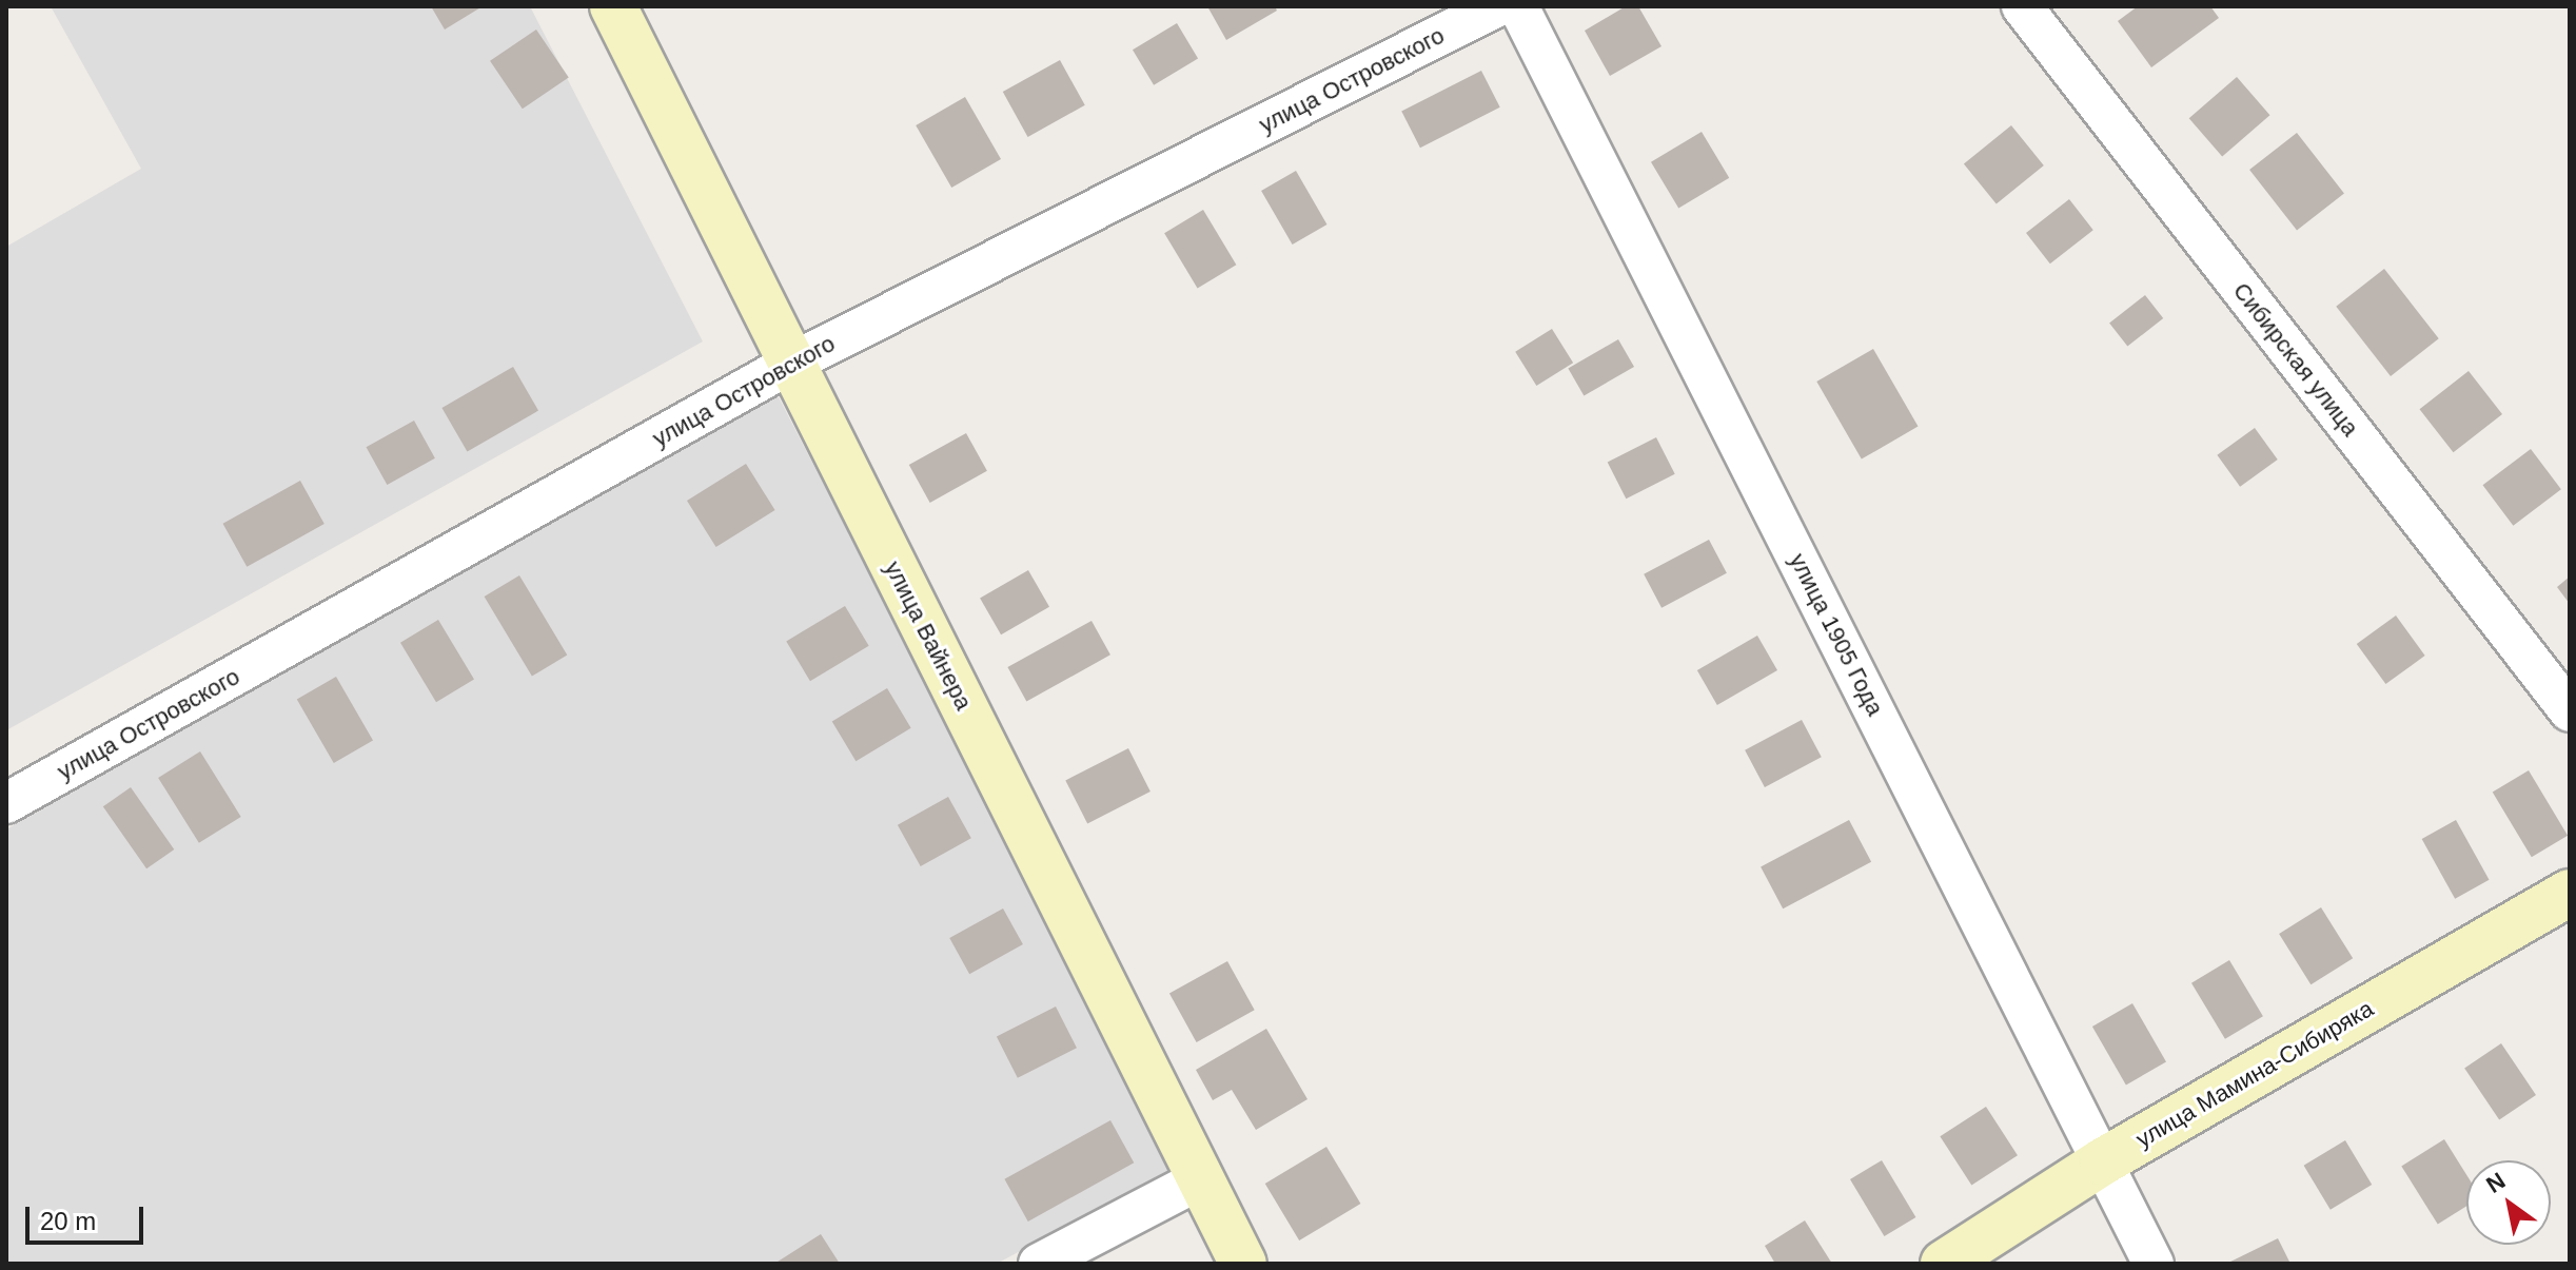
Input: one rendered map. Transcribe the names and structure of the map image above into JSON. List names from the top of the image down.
{
  "streets": {
    "street": [
      "улица Островского",
      "Сибирская улица",
      "улица 1905 Года",
      "улица Вайнера",
      "улица Мамина-Сибиряка"
    ]
  },
  "crossings": [
    ["улица Островского", "улица Вайнера"],
    ["улица 1905 Года", "улица Мамина-Сибиряка"]
  ],
  "scale_bar": "20 m",
  "north": "top left"
}
